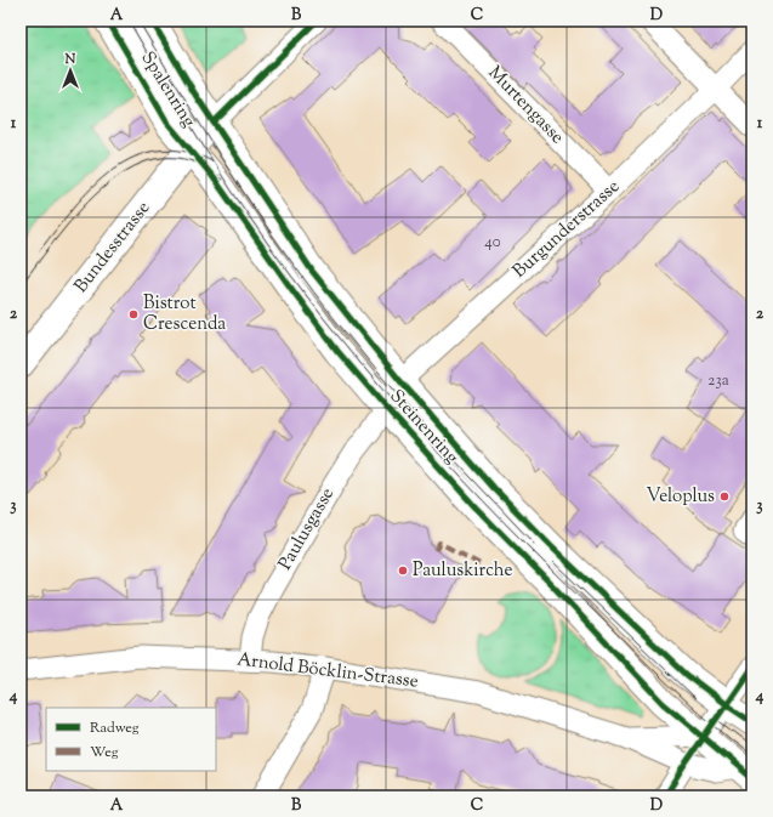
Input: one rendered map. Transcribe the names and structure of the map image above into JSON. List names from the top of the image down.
{
  "streets": {
    "main road": ["Spalenring", "Bundesstrasse", "Steinenring"],
    "street": [
      "Murtengasse",
      "Burgunderstrasse",
      "Paulusgasse",
      "Arnold Böcklin-Strasse"
    ]
  },
  "crossings": [
    ["Spalenring", "Bundesstrasse"],
    ["Spalenring", "Steinenring"],
    ["Murtengasse", "Burgunderstrasse"],
    ["Burgunderstrasse", "Steinenring"],
    ["Burgunderstrasse", "Paulusgasse"],
    ["Bundesstrasse", "Steinenring"],
    ["Steinenring", "Paulusgasse"],
    ["Steinenring", "Arnold Böcklin-Strasse"],
    ["Paulusgasse", "Arnold Böcklin-Strasse"]
  ],
  "places": ["Bistrot Crescenda", "Veloplus", "Pauluskirche"],
  "house_numbers": ["40", "23a"],
  "legend": ["Radweg", "Weg"],
  "north": "top",
  "grid": {
    "columns": [
      "A",
      "B",
      "C",
      "D"
    ],
    "rows": [
      "1",
      "2",
      "3",
      "4"
    ]
  }
}
